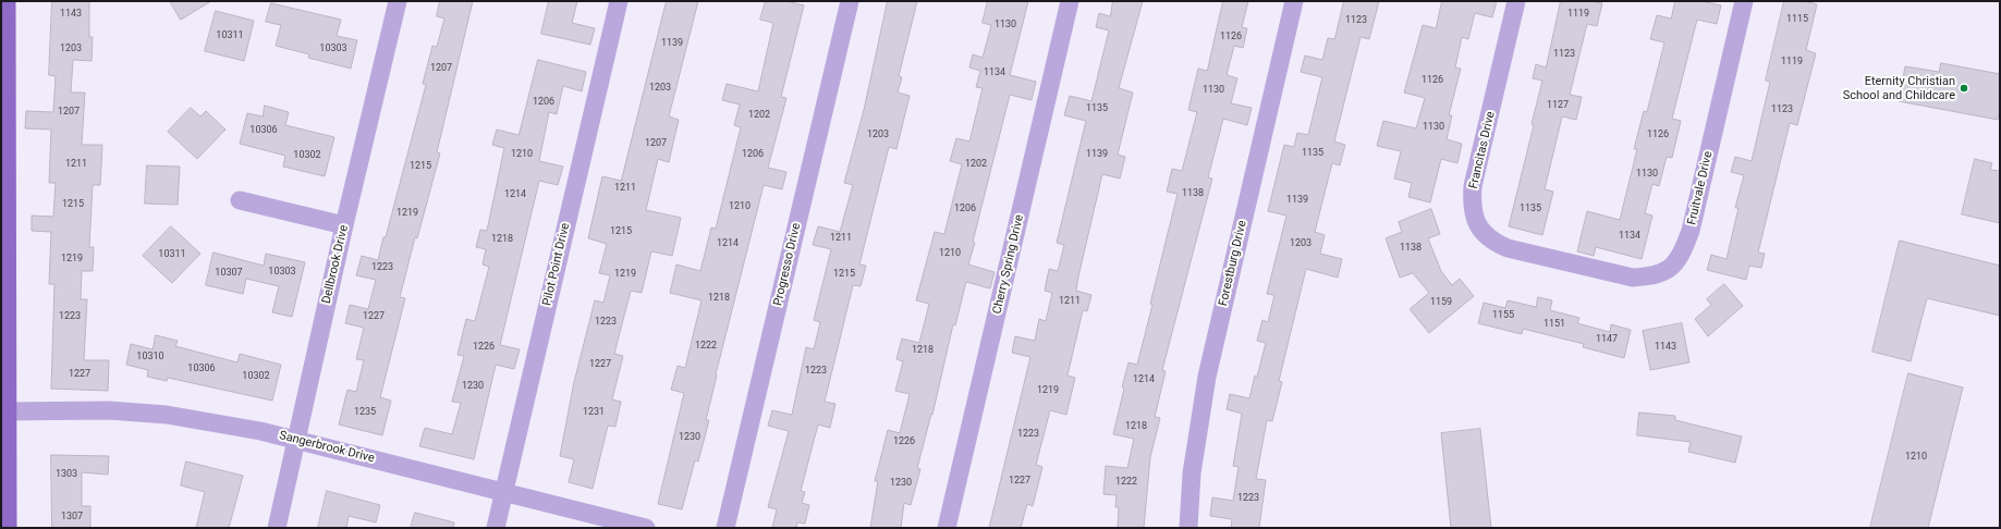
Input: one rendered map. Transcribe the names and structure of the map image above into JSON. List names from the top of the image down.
{
  "streets": {
    "street": [
      "Francitas Drive",
      "Fruitvale Drive",
      "Forestburg Drive",
      "Dellbrook Drive",
      "Pilot Point Drive",
      "Progresso Drive",
      "Cherry Spring Drive",
      "Sangerbrook Drive"
    ]
  },
  "crossings": [
    ["Francitas Drive", "Fruitvale Drive"],
    ["Dellbrook Drive", "Sangerbrook Drive"],
    ["Pilot Point Drive", "Sangerbrook Drive"]
  ],
  "places": ["Eternity Christian School and Childcare"],
  "house_numbers": [
    "1143",
    "1119",
    "1115",
    "1123",
    "1130",
    "10311",
    "1126",
    "1139",
    "1203",
    "10303",
    "1123",
    "1119",
    "1207",
    "1134",
    "1126",
    "1203",
    "1130",
    "1206",
    "1127",
    "1135",
    "1123",
    "1207",
    "1202",
    "1130",
    "10306",
    "1203",
    "1126",
    "1207",
    "1135",
    "1210",
    "1206",
    "1139",
    "10302",
    "1211",
    "1202",
    "1215",
    "1130",
    "1211",
    "1138",
    "1214",
    "1139",
    "1215",
    "1210",
    "1206",
    "1135",
    "1219",
    "1215",
    "1134",
    "1211",
    "1218",
    "1214",
    "1203",
    "1138",
    "1210",
    "10311",
    "1219",
    "1223",
    "10303",
    "10307",
    "1219",
    "1215",
    "1218",
    "1211",
    "1159",
    "1155",
    "1223",
    "1227",
    "1223",
    "1151",
    "1147",
    "1222",
    "1226",
    "1143",
    "1218",
    "10310",
    "1227",
    "10306",
    "1223",
    "1227",
    "10302",
    "1214",
    "1230",
    "1219",
    "1235",
    "1231",
    "1218",
    "1223",
    "1230",
    "1226",
    "1210",
    "1303",
    "1227",
    "1222",
    "1230",
    "1223",
    "1307"
  ]
}
